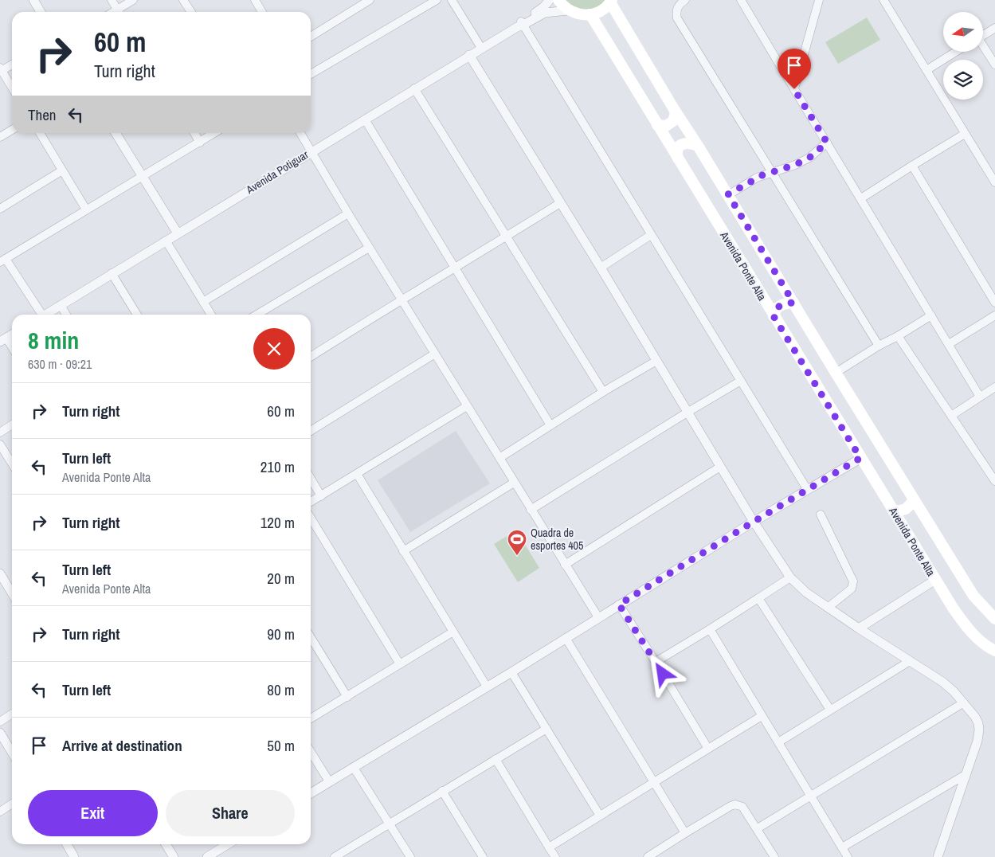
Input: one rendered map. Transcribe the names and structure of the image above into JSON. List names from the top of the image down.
{
  "streets": {
    "main road": ["Avenida Potiguar", "Avenida Ponte Alta"]
  },
  "crossings": [
    ["Avenida Potiguar", "Avenida Ponte Alta"]
  ],
  "places": {
    "sports": ["Quadra de esportes 405"]
  },
  "north": "left",
  "page": {
    "turn": ["60 m", "Turn right"],
    "then": "Then",
    "heading": ["8 min", "630 m · 09:21"],
    "list": [
      {
        "name": "Turn right",
        "value": "60 m"
      },
      {
        "name": "Turn left",
        "note": "Avenida Ponte Alta",
        "value": "210 m"
      },
      {
        "name": "Turn right",
        "value": "120 m"
      },
      {
        "name": "Turn left",
        "note": "Avenida Ponte Alta",
        "value": "20 m"
      },
      {
        "name": "Turn right",
        "value": "90 m"
      },
      {
        "name": "Turn left",
        "value": "80 m"
      },
      {
        "name": "Arrive at destination",
        "value": "50 m"
      }
    ],
    "buttons": ["Exit", "Share"]
  }
}
